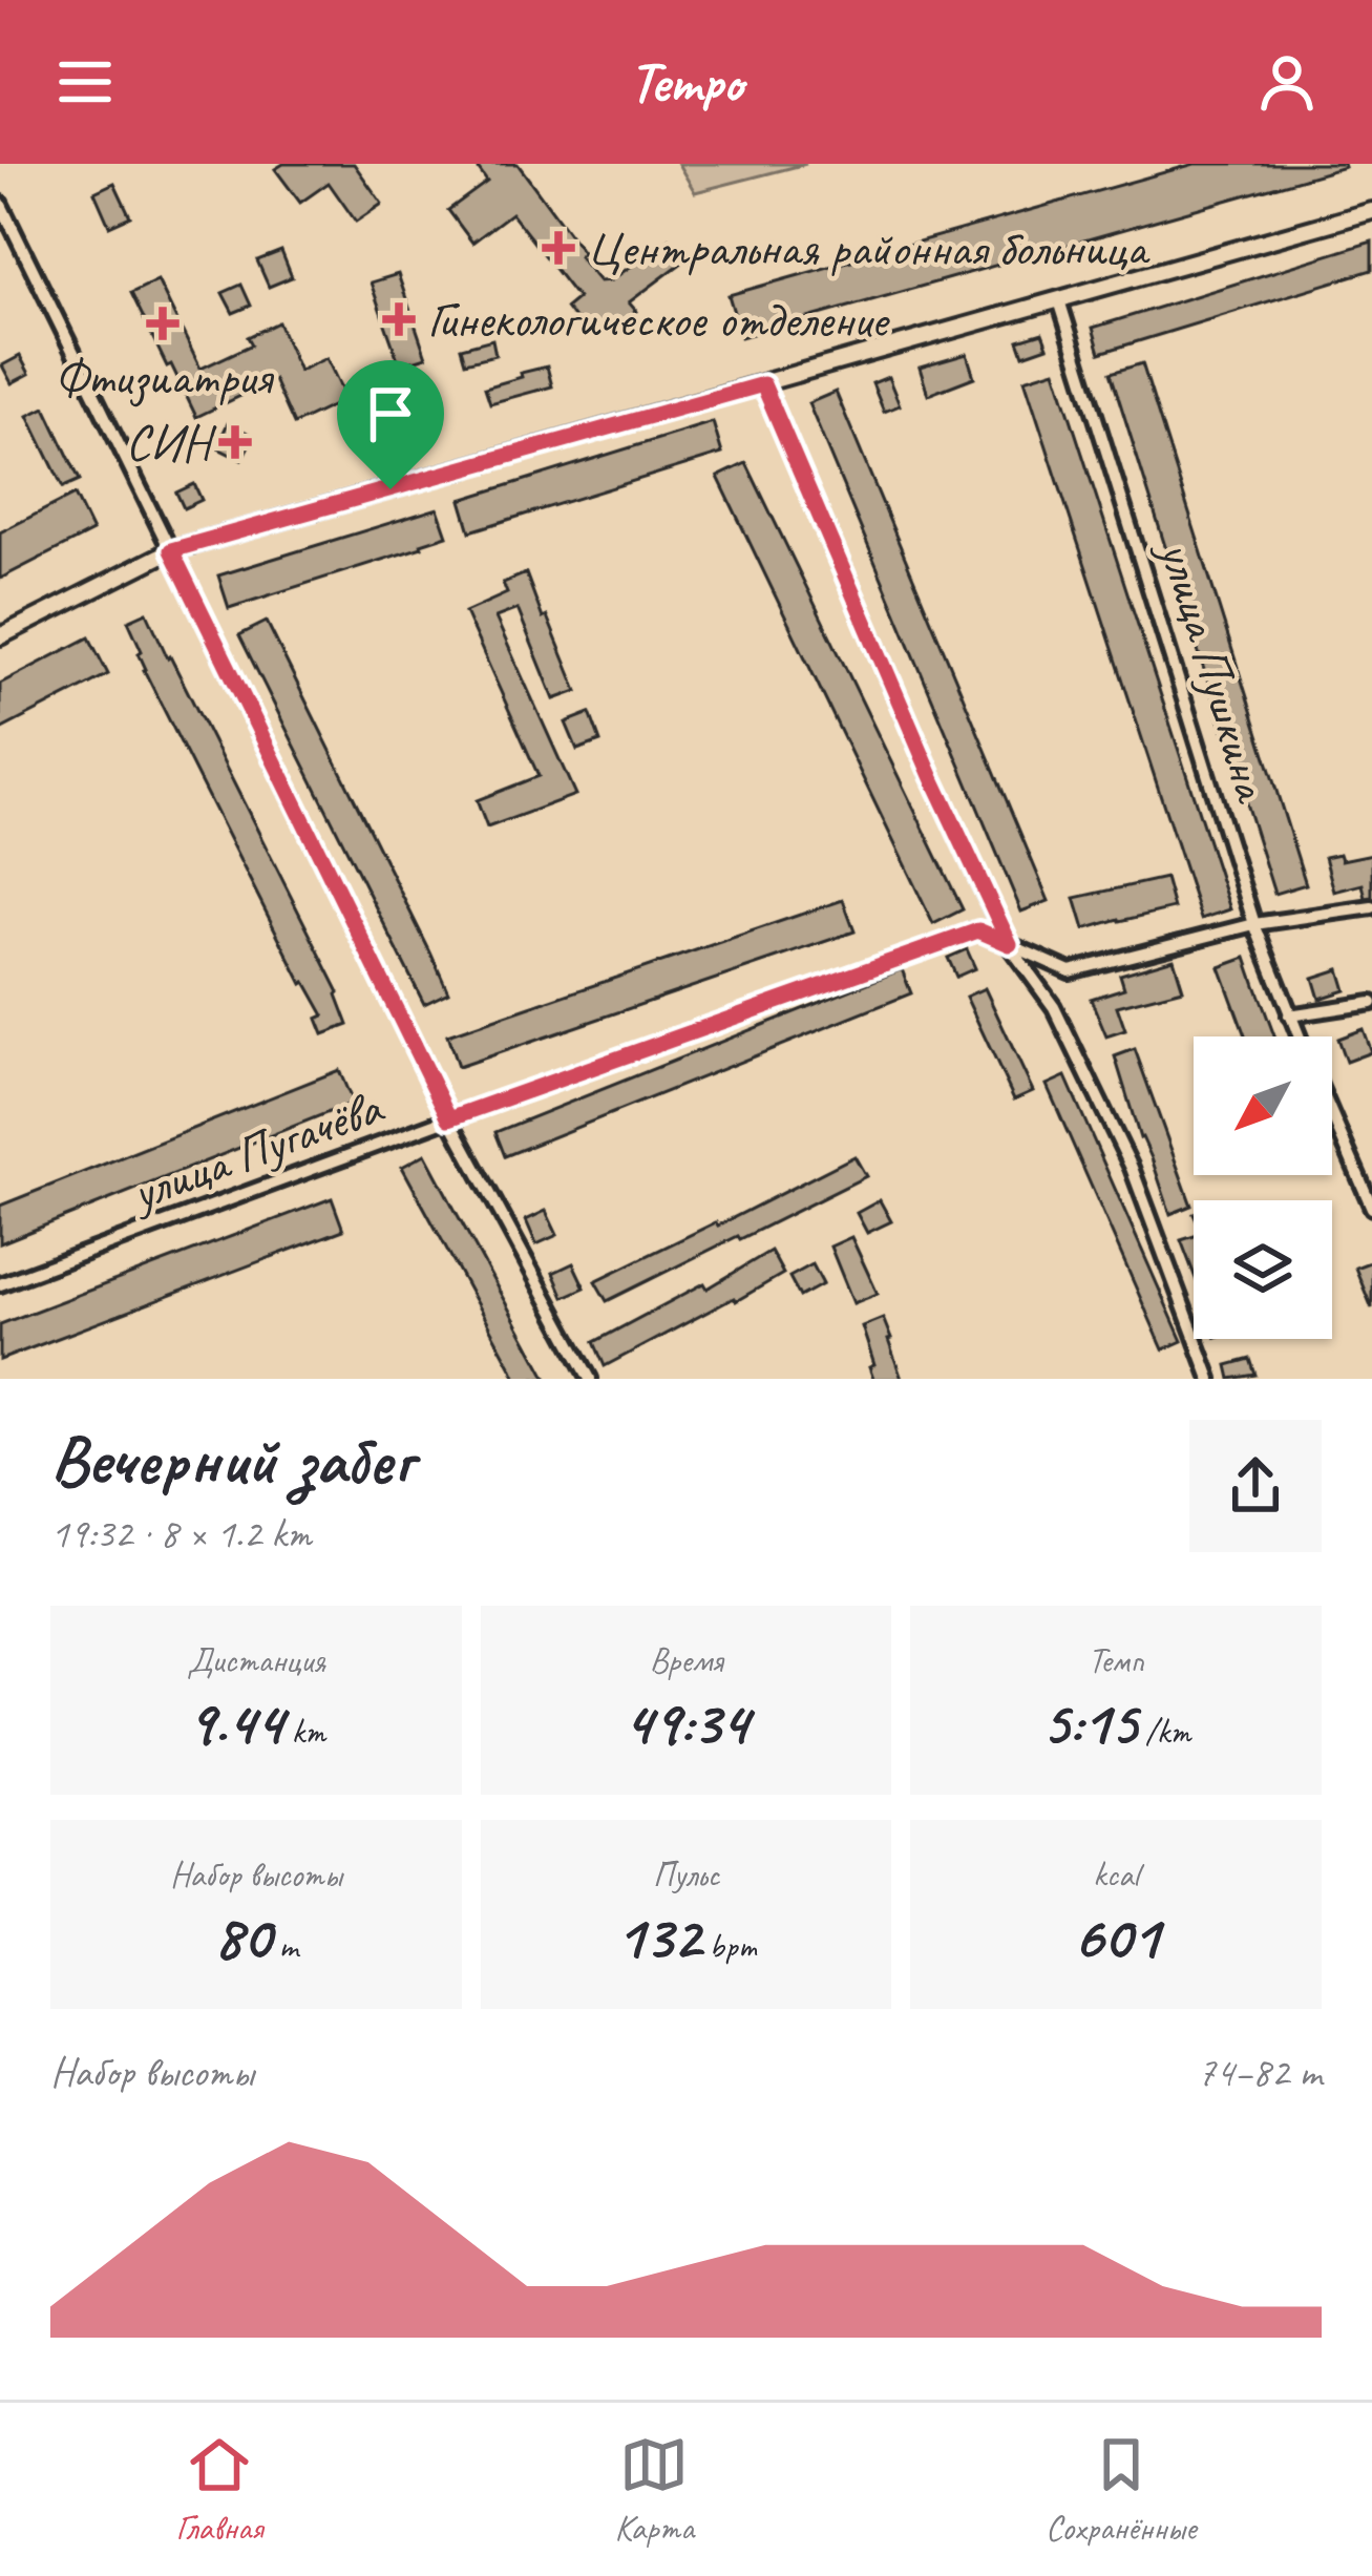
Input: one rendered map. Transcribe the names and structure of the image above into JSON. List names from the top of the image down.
{
  "streets": {
    "street": ["улица Пушкина", "улица Пугачёва"]
  },
  "crossings": [
    ["улица Пушкина", "улица Пугачёва"]
  ],
  "places": {
    "health": [
      "Центральная районная больница",
      "Гинекологическое отделение",
      "Фтизиатрия",
      "СИН"
    ]
  },
  "north": "bottom left",
  "page": {
    "header": "Tempo",
    "heading": ["Вечерний забег", "19:32 · 8 × 1.2 km"],
    "stats": [
      ["Дистанция", "9.44 km"],
      ["Время", "49:34"],
      ["Темп", "5:15 /km"],
      ["Набор высоты", "80 m"],
      ["Пульс", "132 bpm"],
      ["kcal", "601"]
    ],
    "chart": ["Набор высоты", "74–82 m"],
    "tabs": ["Главная", "Карта", "Сохранённые"]
  }
}
